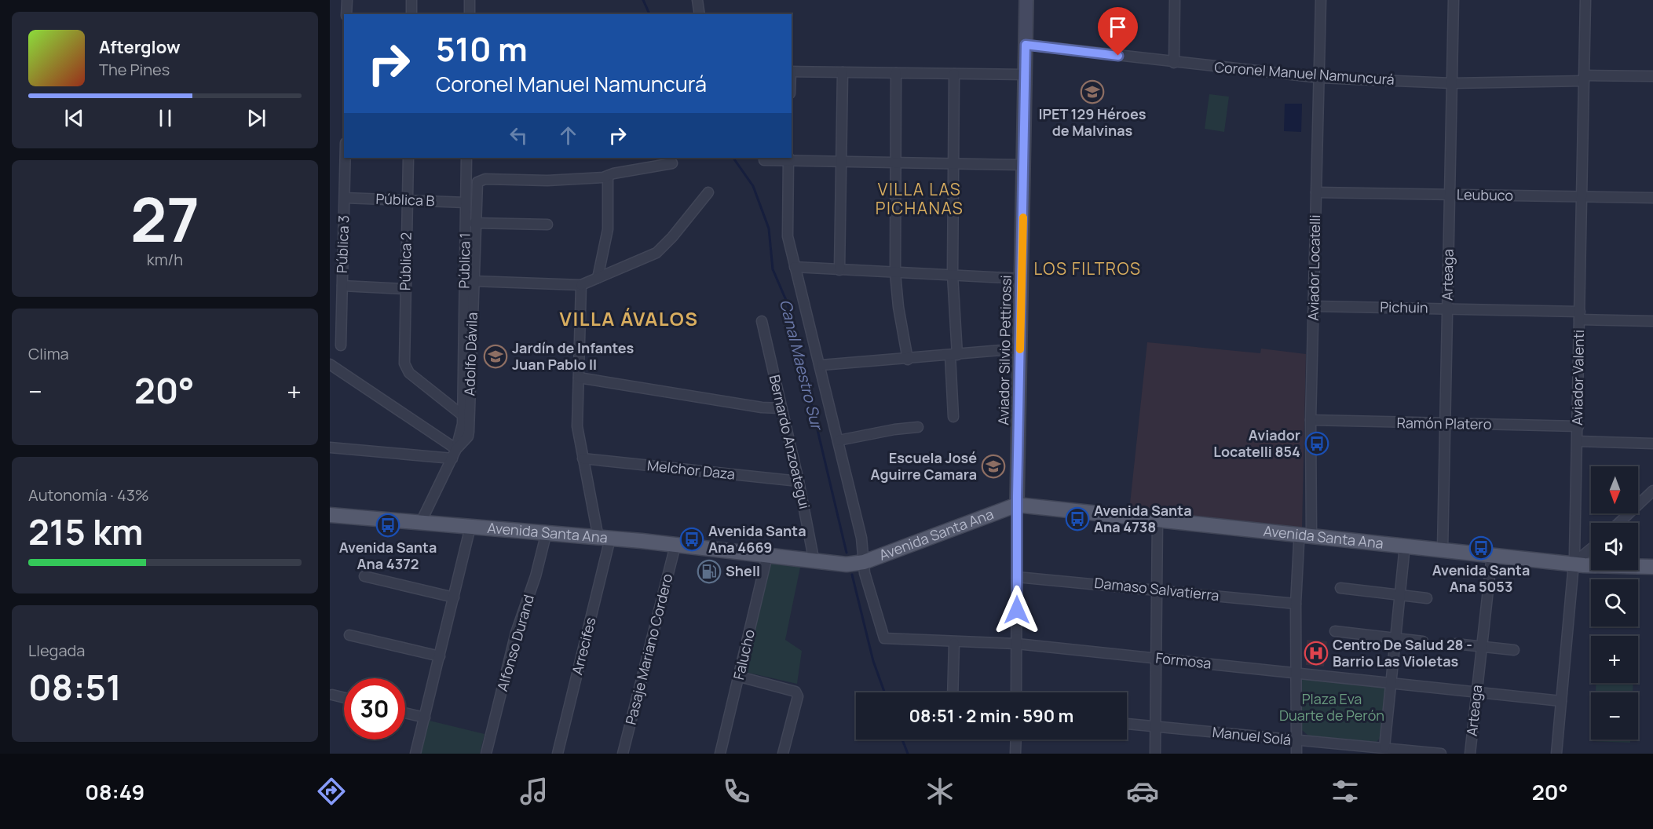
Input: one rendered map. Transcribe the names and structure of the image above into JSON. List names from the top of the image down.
{
  "streets": {
    "main road": ["Aviador Silvio Pettirossi", "Avenida Santa Ana"],
    "street": [
      "Coronel Manuel Namuncurá",
      "Leubuco",
      "Pública B",
      "Pública 3",
      "Pública 1",
      "Pública 2",
      "Aviador Locatelli",
      "Arteaga",
      "Pichuin",
      "Adolfo Dávila",
      "Aviador Valenti",
      "Ramón Platero",
      "Bernardo Anzoategui",
      "Melchor Daza",
      "Damaso Salvatierra",
      "Alfonso Durand",
      "Arrecifes",
      "Pasaje Mariano Cordero",
      "Falucho",
      "Formosa",
      "Manuel Solá"
    ]
  },
  "crossings": [
    ["Coronel Manuel Namuncurá", "Aviador Locatelli"],
    ["Coronel Manuel Namuncurá", "Arteaga"],
    ["Coronel Manuel Namuncurá", "Aviador Silvio Pettirossi"],
    ["Coronel Manuel Namuncurá", "Aviador Valenti"],
    ["Leubuco", "Aviador Locatelli"],
    ["Leubuco", "Arteaga"],
    ["Leubuco", "Aviador Valenti"],
    ["Pública B", "Pública 3"],
    ["Pública B", "Pública 1"],
    ["Pública B", "Pública 2"],
    ["Pública 1", "Pública 2"],
    ["Pública 1", "Adolfo Dávila"],
    ["Aviador Locatelli", "Pichuin"],
    ["Aviador Locatelli", "Ramón Platero"],
    ["Aviador Locatelli", "Avenida Santa Ana"],
    ["Aviador Locatelli", "Damaso Salvatierra"],
    ["Aviador Locatelli", "Formosa"],
    ["Aviador Locatelli", "Manuel Solá"],
    ["Arteaga", "Pichuin"],
    ["Arteaga", "Ramón Platero"],
    ["Arteaga", "Avenida Santa Ana"],
    ["Arteaga", "Formosa"],
    ["Pichuin", "Aviador Valenti"],
    ["Aviador Silvio Pettirossi", "Avenida Santa Ana"],
    ["Aviador Silvio Pettirossi", "Damaso Salvatierra"],
    ["Aviador Silvio Pettirossi", "Formosa"],
    ["Adolfo Dávila", "Avenida Santa Ana"],
    ["Aviador Valenti", "Ramón Platero"],
    ["Aviador Valenti", "Avenida Santa Ana"],
    ["Aviador Valenti", "Formosa"],
    ["Bernardo Anzoategui", "Melchor Daza"],
    ["Bernardo Anzoategui", "Avenida Santa Ana"],
    ["Avenida Santa Ana", "Alfonso Durand"],
    ["Avenida Santa Ana", "Arrecifes"],
    ["Avenida Santa Ana", "Pasaje Mariano Cordero"],
    ["Avenida Santa Ana", "Falucho"],
    ["Avenida Santa Ana", "Formosa"]
  ],
  "districts": ["VILLA LAS PICHANAS", "LOS FILTROS", "VILLA ÁVALOS"],
  "water": ["Canal Maestro Sur"],
  "parks": ["Plaza Eva Duarte de Perón"],
  "places": {
    "school or university": ["IPET 129 Héroes de Malvinas", "Jardín de Infantes Juan Pablo ll", "Escuela José Aguirre Camara"],
    "bus stop": [
      "Aviador Locatelli 854",
      "Avenida Santa Ana 4738",
      "Avenida Santa Ana 4372",
      "Avenida Santa Ana 4669",
      "Avenida Santa Ana 5053"
    ],
    "fuel station": ["Shell"],
    "hospital": ["Centro De Salud 28 - Barrio Las Violetas"]
  },
  "north": "bottom",
  "page": {
    "turn": ["510 m", "Coronel Manuel Namuncurá"],
    "song": ["Afterglow", "The Pines"],
    "tile": [
      ["27", "km/h"],
      "Clima",
      ["Autonomía · 43%", "215 km"],
      ["Llegada", "08:51"]
    ],
    "heat": ["−", "20°", "+"],
    "map_buttons": ["+", "−"],
    "limit": "30",
    "trip": "08:51 · 2 min · 590 m",
    "tabs": ["08:49", "20°"]
  }
}
